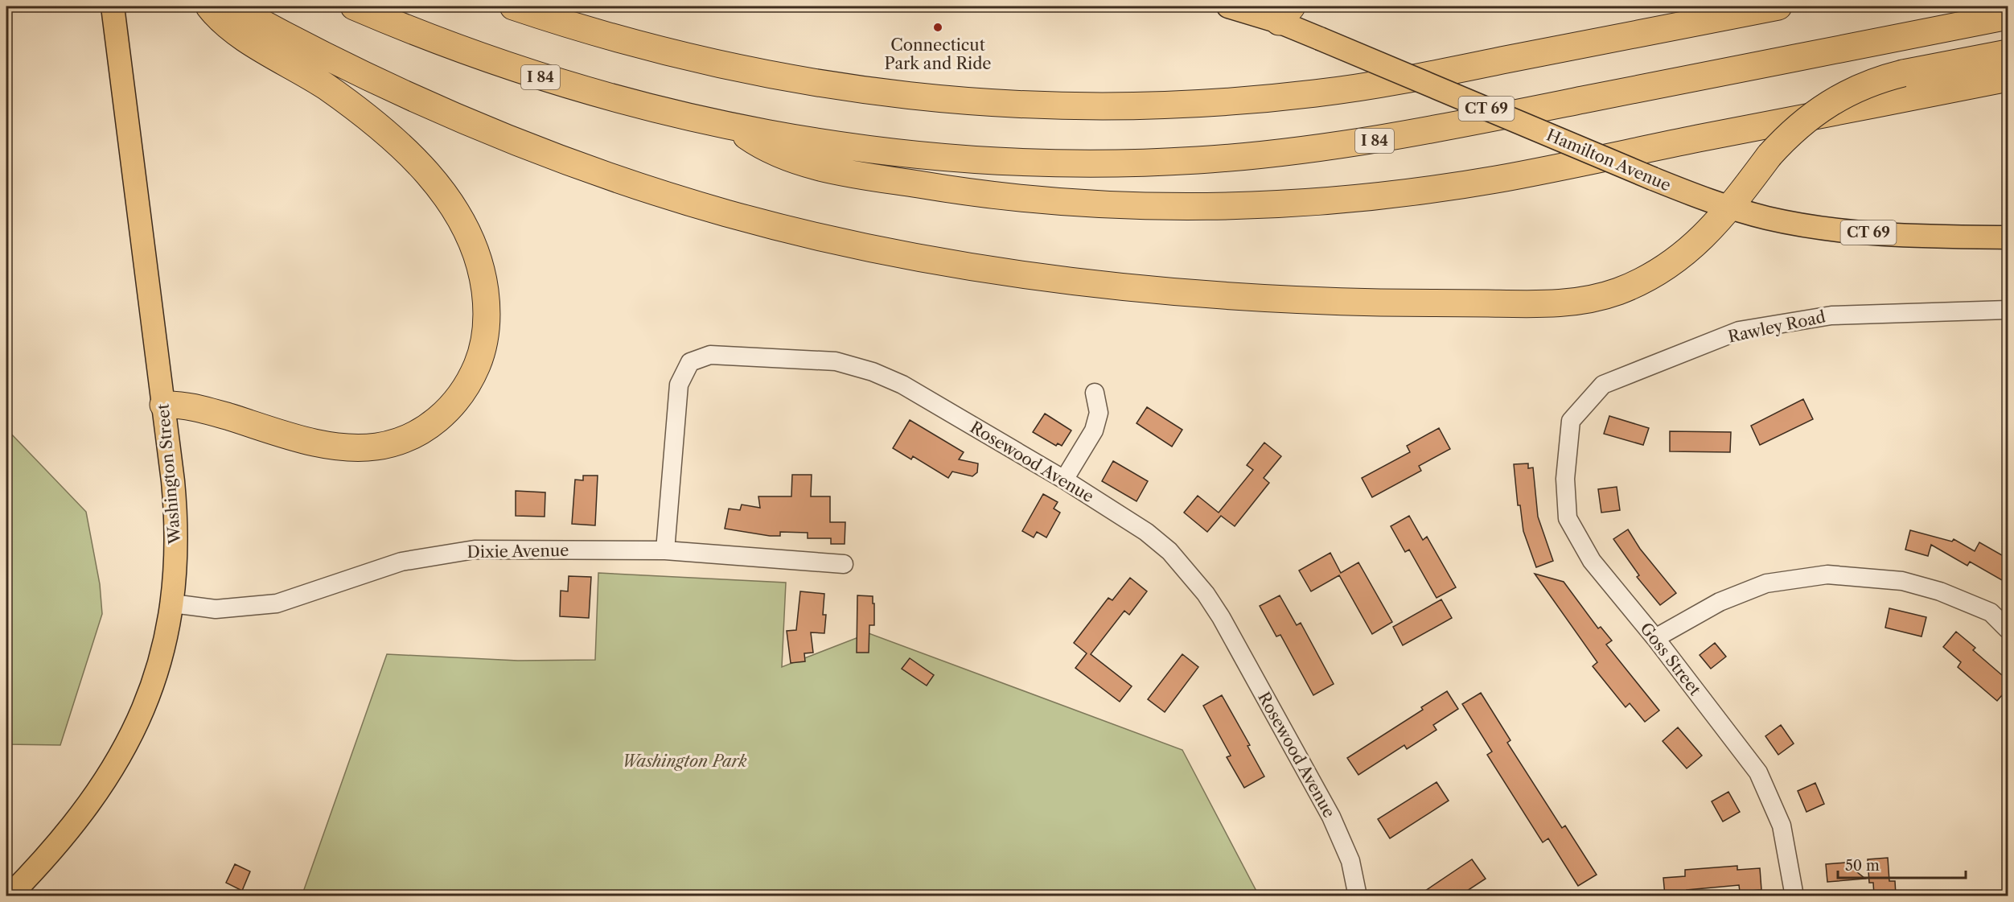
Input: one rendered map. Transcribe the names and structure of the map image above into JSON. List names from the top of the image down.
{
  "streets": {
    "highway": ["I 84"],
    "main road": ["CT 69", "Hamilton Avenue", "Washington Street"],
    "street": [
      "Rawley Road",
      "Rosewood Avenue",
      "Dixie Avenue",
      "Goss Street"
    ]
  },
  "crossings": [
    ["Rawley Road", "Goss Street"],
    ["Rosewood Avenue", "Dixie Avenue"],
    ["Washington Street", "Dixie Avenue"]
  ],
  "parks": ["Washington Park"],
  "places": ["Connecticut Park and Ride"],
  "scale_bar": "50 m"
}
